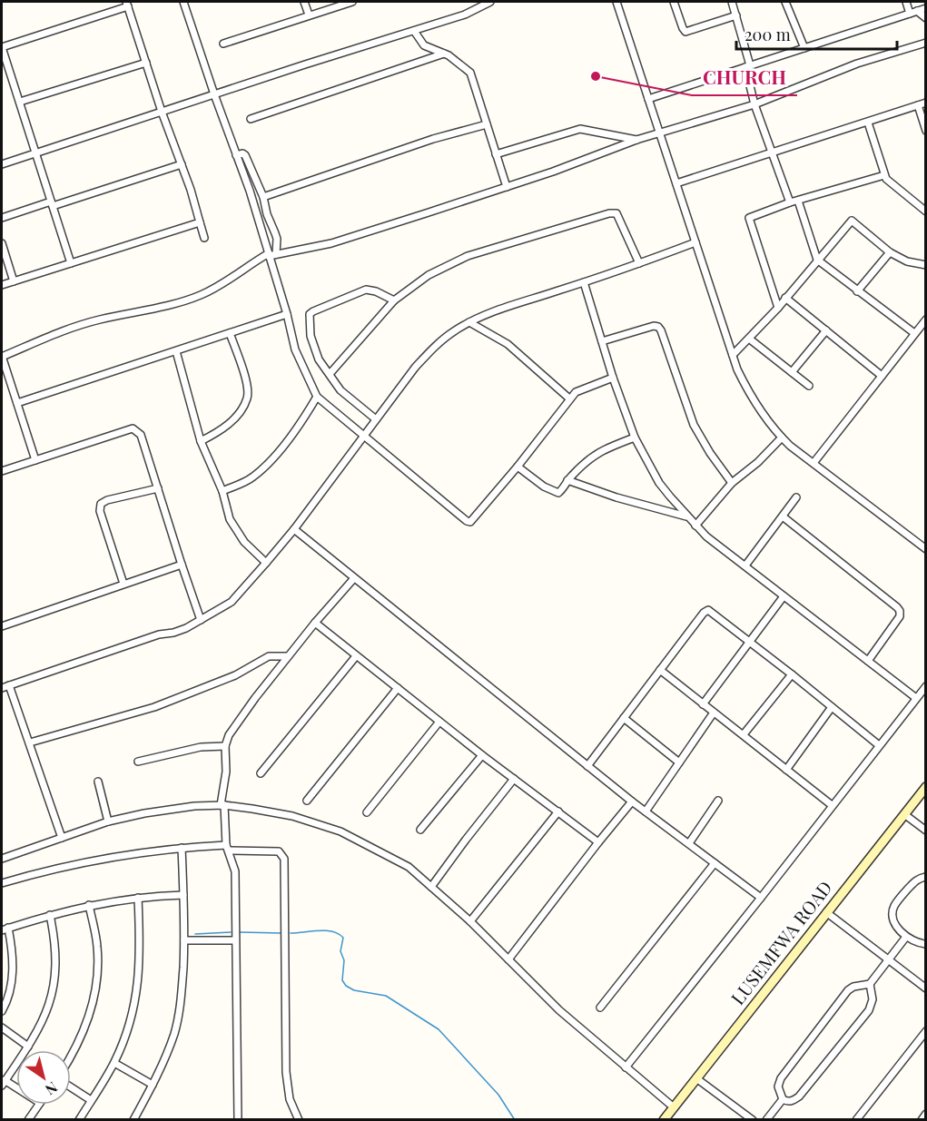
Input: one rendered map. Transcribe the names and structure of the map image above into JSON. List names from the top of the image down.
{
  "streets": {
    "street": ["LUSEMFWA ROAD"]
  },
  "places": ["CHURCH"],
  "scale_bar": "200 m",
  "north": "bottom right"
}
